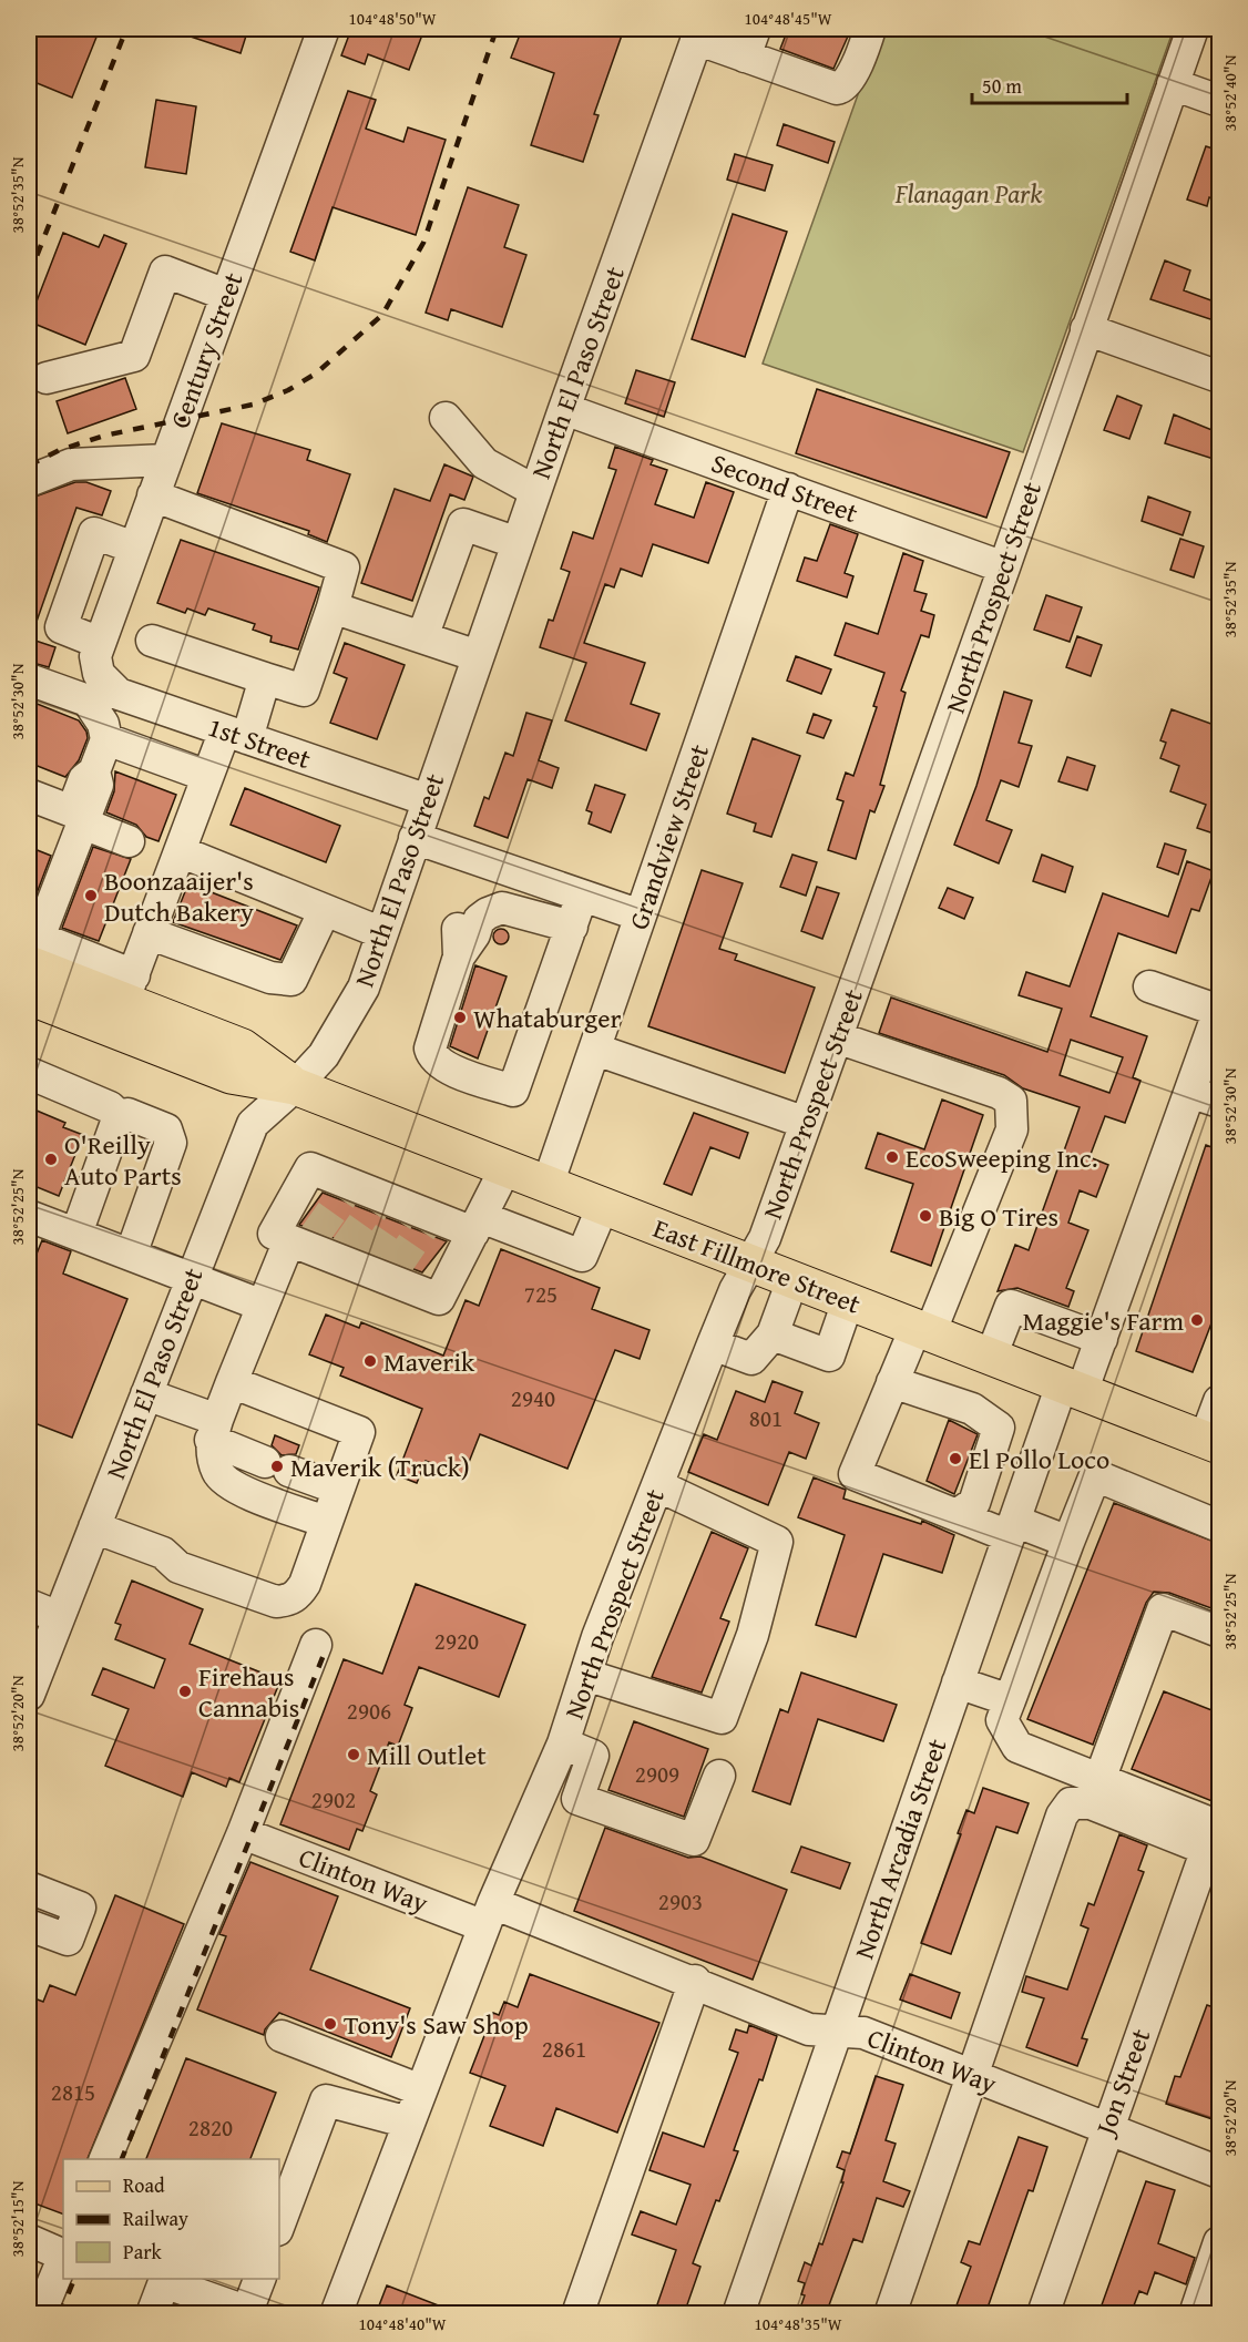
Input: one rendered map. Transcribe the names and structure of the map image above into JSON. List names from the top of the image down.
{
  "streets": {
    "main road": ["East Fillmore Street"],
    "street": [
      "Century Street",
      "North El Paso Street",
      "Second Street",
      "North Prospect Street",
      "1st Street",
      "Grandview Street",
      "North Arcadia Street",
      "Clinton Way",
      "Jon Street"
    ]
  },
  "crossings": [
    ["Century Street", "1st Street"],
    ["North El Paso Street", "Second Street"],
    ["North El Paso Street", "1st Street"],
    ["North El Paso Street", "East Fillmore Street"],
    ["Second Street", "North Prospect Street"],
    ["Second Street", "Grandview Street"],
    ["North Prospect Street", "East Fillmore Street"],
    ["North Prospect Street", "Clinton Way"],
    ["Grandview Street", "East Fillmore Street"],
    ["East Fillmore Street", "North Arcadia Street"],
    ["North Arcadia Street", "Clinton Way"],
    ["Clinton Way", "Jon Street"]
  ],
  "parks": ["Flanagan Park"],
  "places": [
    "Boonzaaijer's Dutch Bakery",
    "Whataburger",
    "EcoSweeping Inc.",
    "O'Reilly Auto Parts",
    "Big O Tires",
    "Maggie's Farm",
    "Maverik",
    "El Pollo Loco",
    "Maverik (Truck)",
    "Firehaus Cannabis",
    "Mill Outlet",
    "Tony's Saw Shop"
  ],
  "house_numbers": [
    "725",
    "2940",
    "801",
    "2920",
    "2906",
    "2909",
    "2902",
    "2903",
    "2861",
    "2815",
    "2820"
  ],
  "legend": ["Road", "Railway", "Park"],
  "scale_bar": "50 m",
  "coordinates": [
    "104°48'50\"W",
    "104°48'45\"W",
    "38°52'40\"N",
    "38°52'35\"N",
    "38°52'30\"N",
    "38°52'25\"N",
    "38°52'20\"N",
    "38°52'15\"N",
    "104°48'40\"W",
    "104°48'35\"W"
  ]
}
